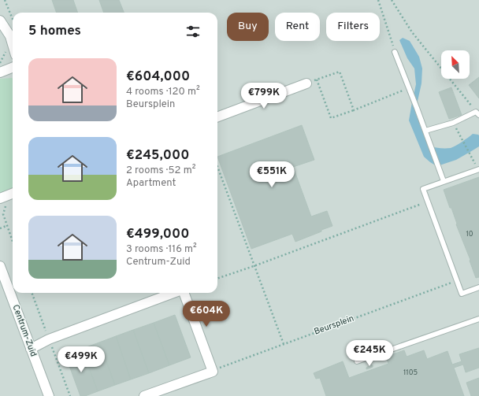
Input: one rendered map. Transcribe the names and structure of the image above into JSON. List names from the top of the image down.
{
  "streets": {
    "street": ["Centrum-Zuid"],
    "path": ["Beursplein"]
  },
  "house_numbers": ["10", "1105"],
  "north": "top left",
  "page": {
    "chip": ["Buy", "Rent", "Filters"],
    "heading": "5 homes",
    "list": [
      {
        "name": "€604,000",
        "note": "4 rooms · 120 m² · Beursplein"
      },
      {
        "name": "€245,000",
        "note": "2 rooms · 52 m² · Apartment"
      },
      {
        "name": "€499,000",
        "note": "3 rooms · 116 m² · Centrum-Zuid"
      }
    ],
    "price": [
      "€799K",
      "€551K",
      "€604K",
      "€245K",
      "€499K"
    ]
  }
}
